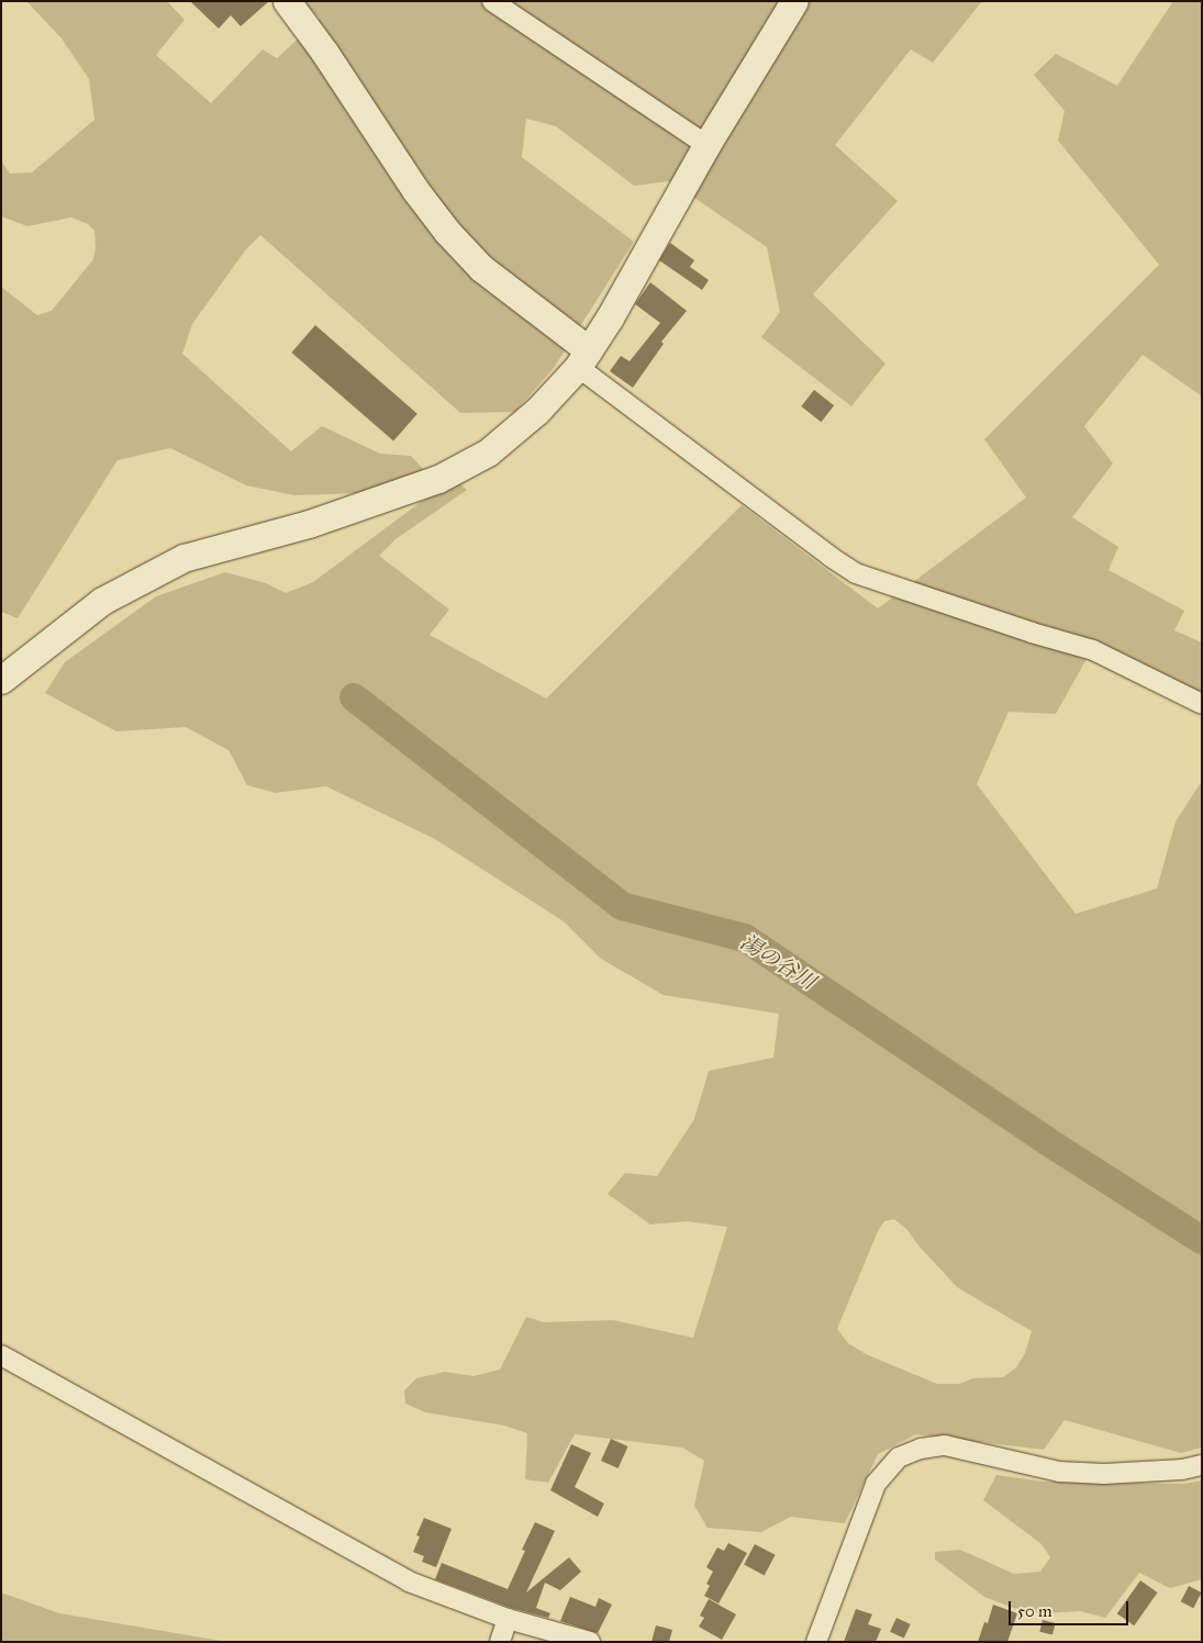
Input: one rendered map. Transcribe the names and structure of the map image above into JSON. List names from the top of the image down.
{
  "water": ["湯の谷川"],
  "scale_bar": "50 m"
}
